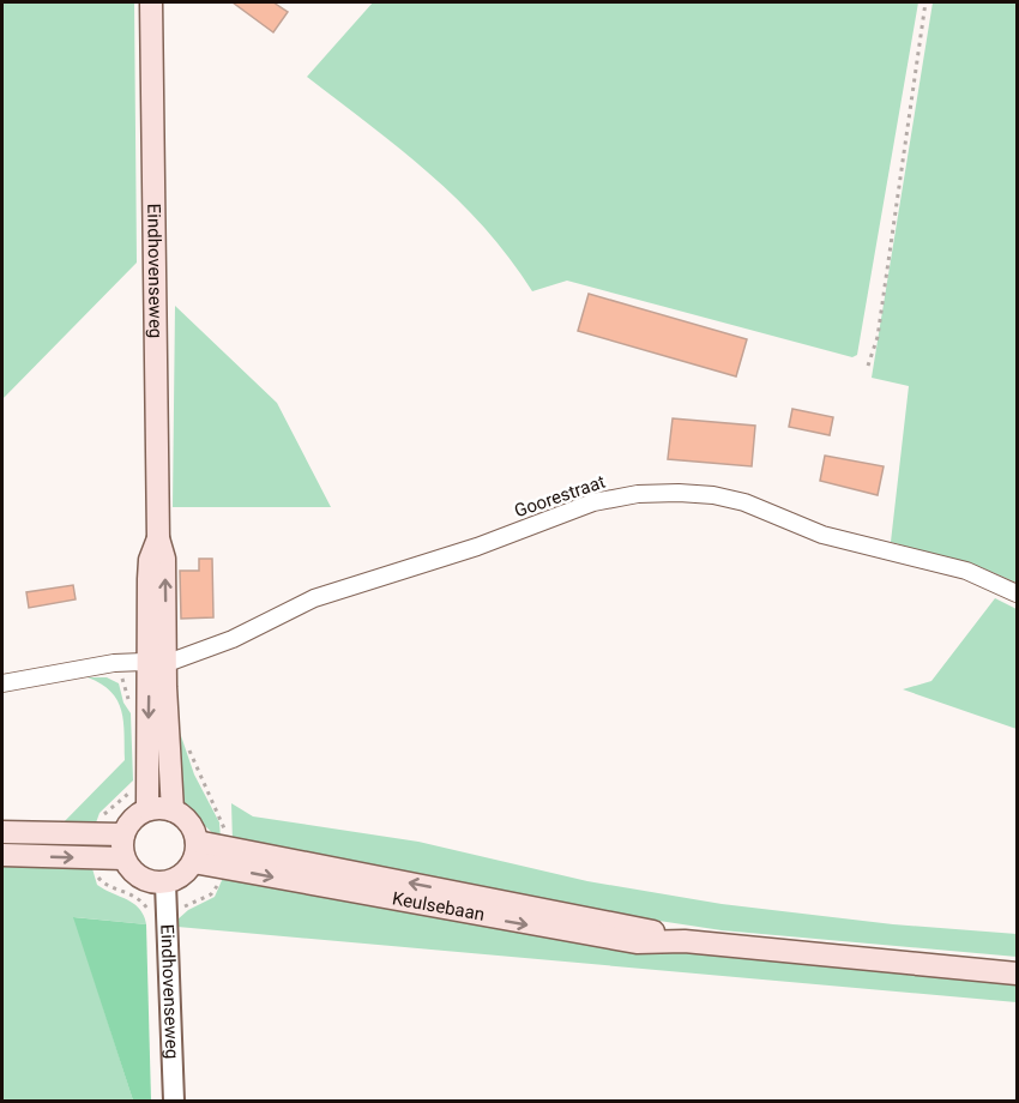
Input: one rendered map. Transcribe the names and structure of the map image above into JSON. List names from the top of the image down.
{
  "streets": {
    "main road": ["Eindhovenseweg", "Keulsebaan"],
    "street": ["Goorestraat"]
  },
  "crossings": [
    ["Eindhovenseweg", "Goorestraat"],
    ["Eindhovenseweg", "Keulsebaan"]
  ]
}
